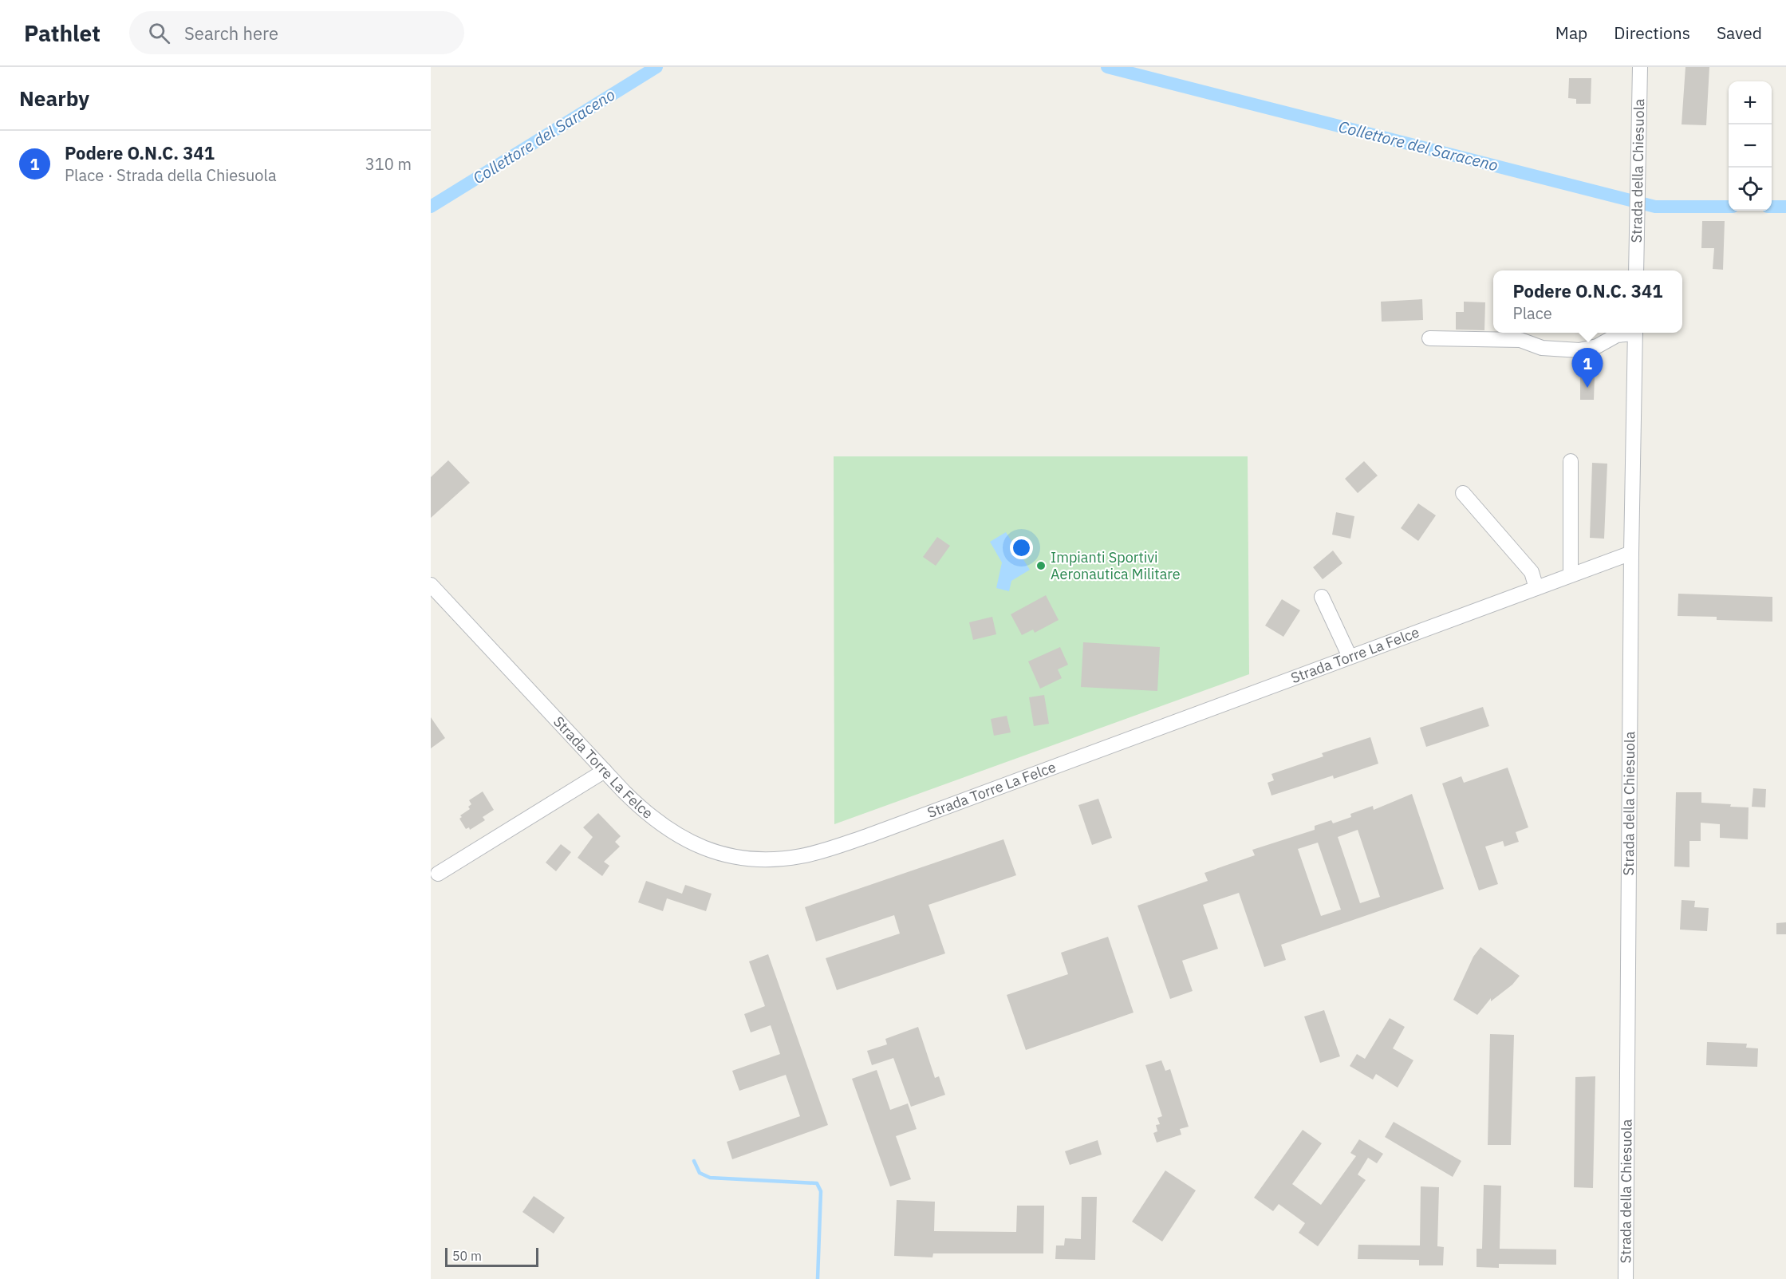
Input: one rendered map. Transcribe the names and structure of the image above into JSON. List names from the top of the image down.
{
  "streets": {
    "street": ["Strada della Chiesuola", "Strada Torre La Felce"]
  },
  "crossings": [
    ["Strada della Chiesuola", "Strada Torre La Felce"]
  ],
  "water": ["Collettore del Saraceno"],
  "places": ["Impianti Sportivi Aeronautica Militare"],
  "scale_bar": "50 m",
  "page": {
    "header": "Pathlet",
    "search": "Search here",
    "nav": ["Map", "Directions", "Saved"],
    "heading": "Nearby",
    "map_buttons": ["+", "−"],
    "list": [
      {
        "mark": "1",
        "name": "Podere O.N.C. 341",
        "note": "Place · Strada della Chiesuola",
        "value": "310 m"
      }
    ],
    "popup": ["Podere O.N.C. 341", "Place"],
    "pins": "1",
    "scale": "50 m"
  }
}
